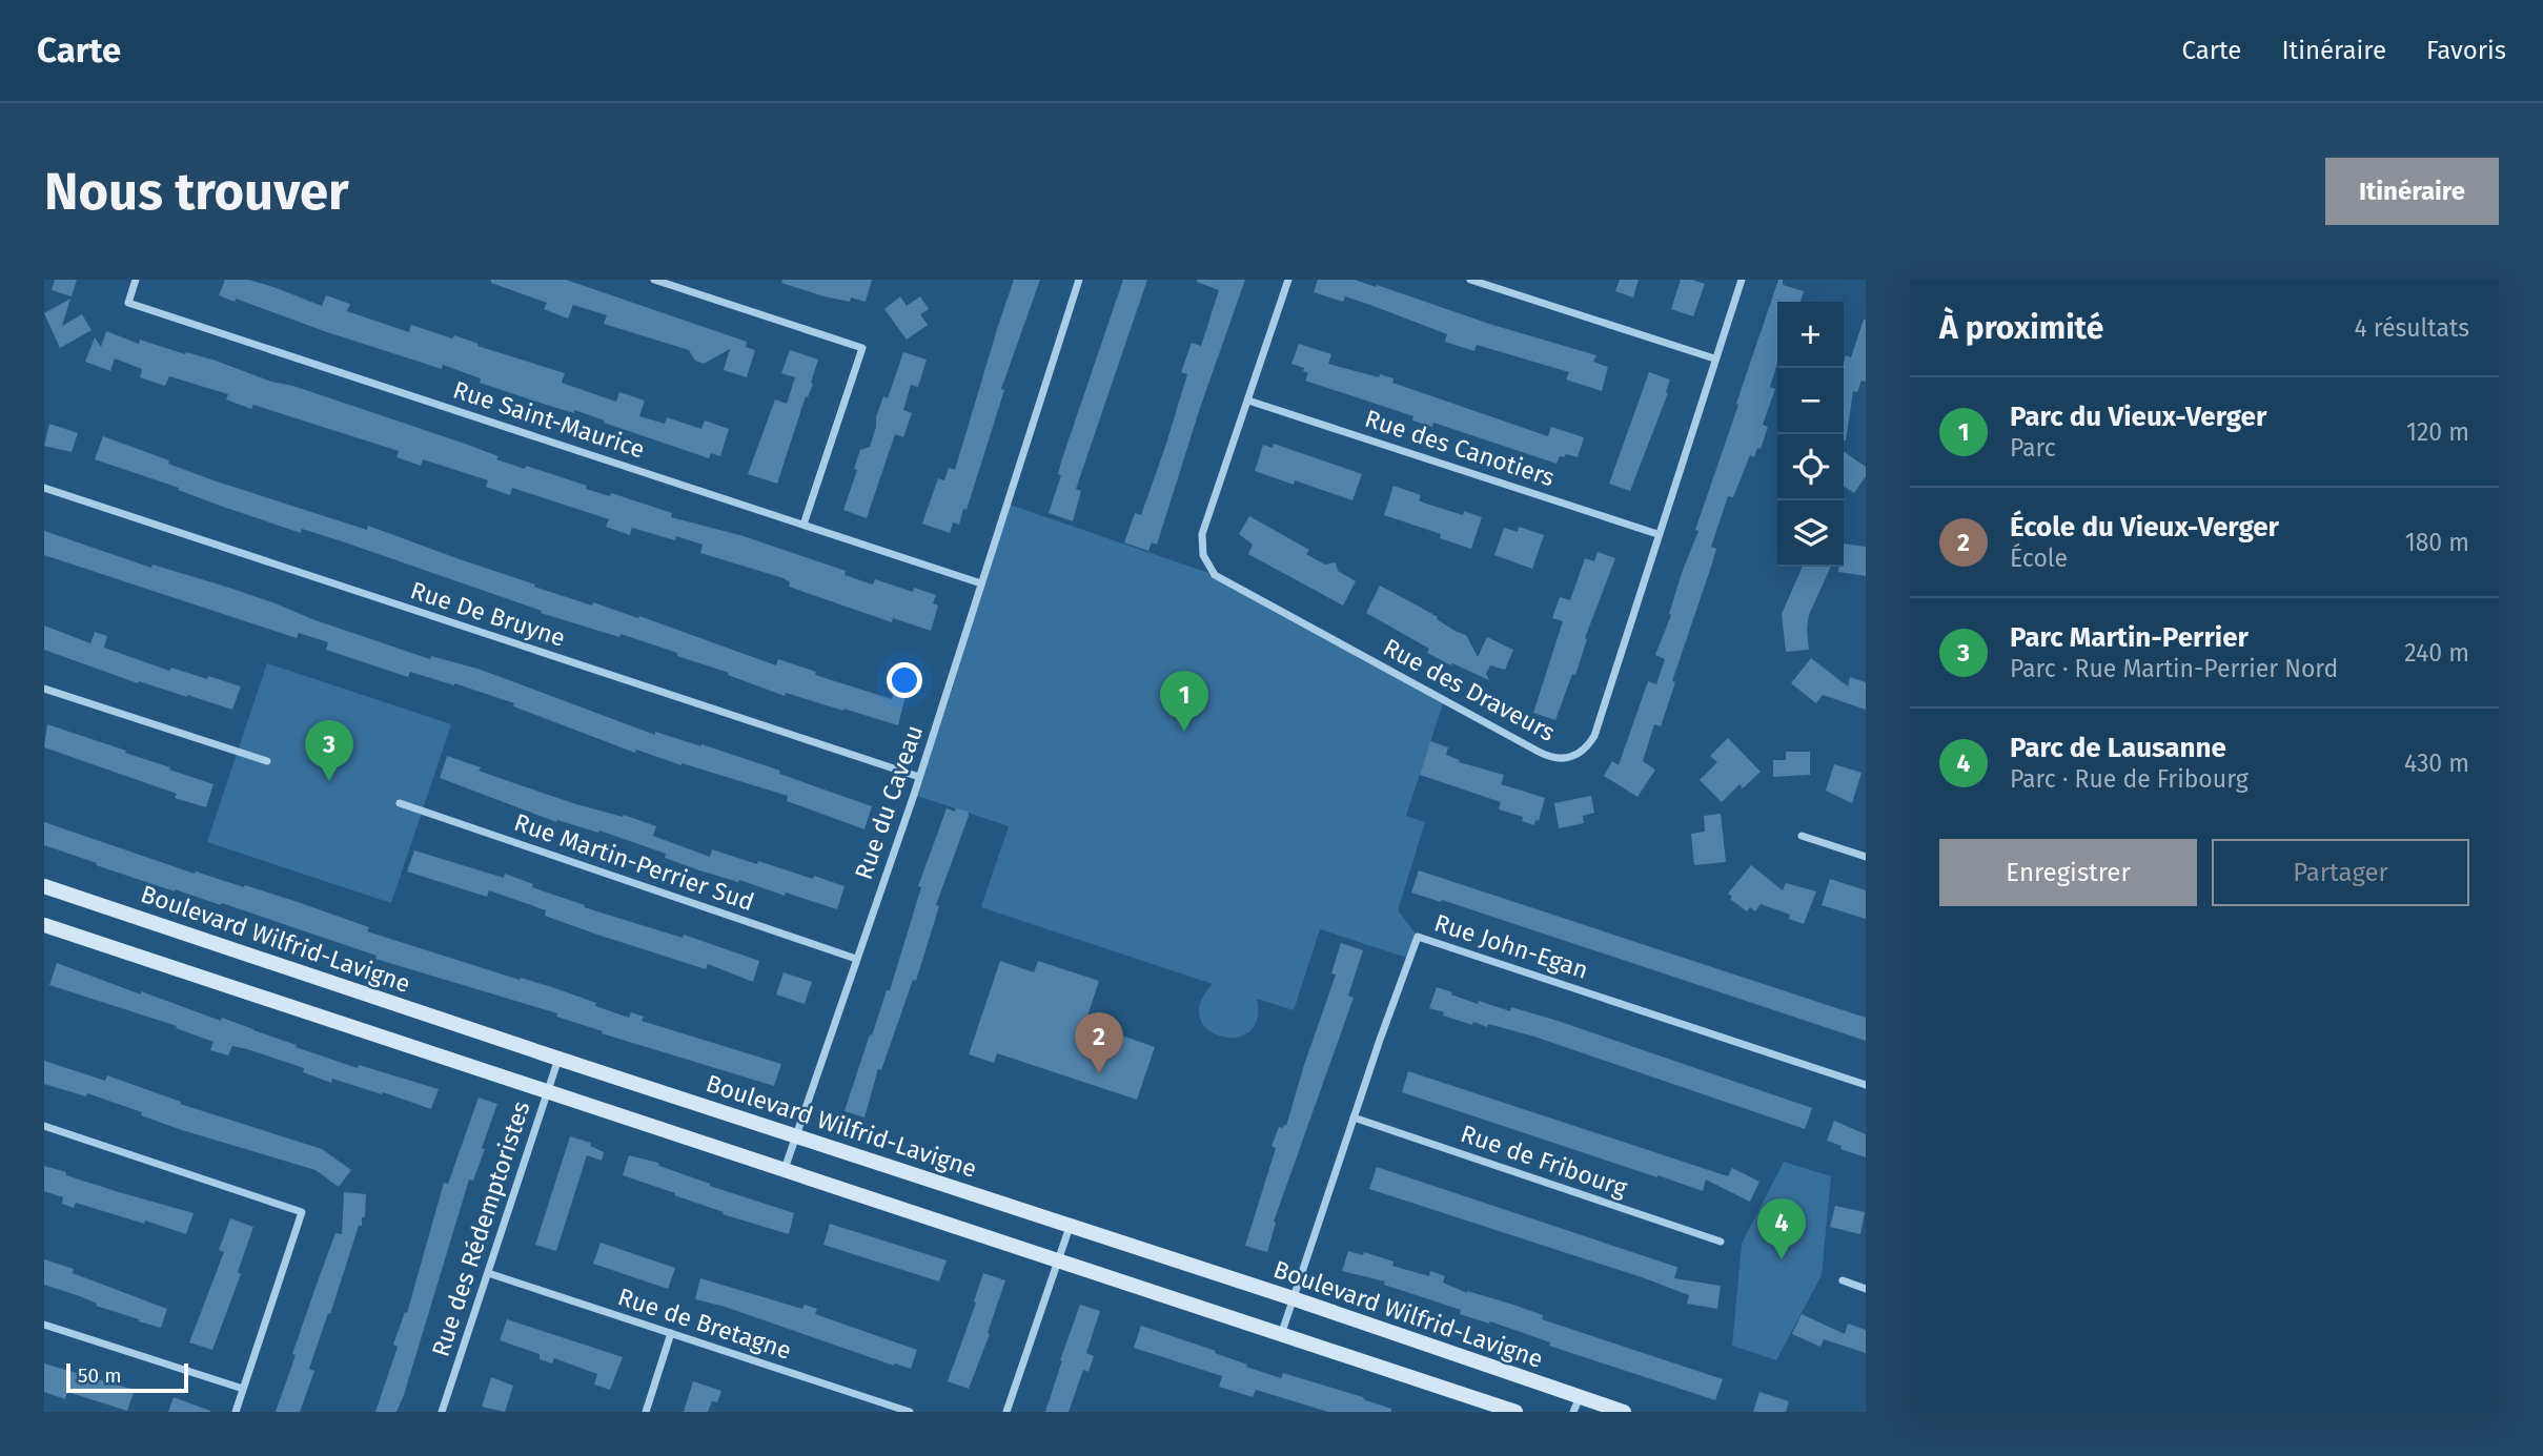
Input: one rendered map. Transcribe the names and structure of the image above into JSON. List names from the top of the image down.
{
  "streets": {
    "main road": ["Boulevard Wilfrid-Lavigne"],
    "street": [
      "Rue Saint-Maurice",
      "Rue des Canotiers",
      "Rue De Bruyne",
      "Rue des Draveurs",
      "Rue du Caveau",
      "Rue Martin-Perrier Sud",
      "Rue John-Egan",
      "Rue de Fribourg",
      "Rue des Rédemptoristes",
      "Rue de Bretagne"
    ]
  },
  "crossings": [
    ["Rue Saint-Maurice", "Rue du Caveau"],
    ["Rue des Canotiers", "Rue des Draveurs"],
    ["Rue De Bruyne", "Rue du Caveau"],
    ["Rue du Caveau", "Rue Martin-Perrier Sud"],
    ["Rue du Caveau", "Boulevard Wilfrid-Lavigne"],
    ["Boulevard Wilfrid-Lavigne", "Rue John-Egan"],
    ["Boulevard Wilfrid-Lavigne", "Rue des Rédemptoristes"],
    ["Rue John-Egan", "Rue de Fribourg"],
    ["Rue des Rédemptoristes", "Rue de Bretagne"]
  ],
  "scale_bar": "50 m",
  "page": {
    "header": "Carte",
    "nav": ["Carte", "Itinéraire", "Favoris"],
    "buttons": [
      "Itinéraire",
      ["Enregistrer", "Partager"]
    ],
    "title": "Nous trouver",
    "heading": ["À proximité", "4 résultats"],
    "map_buttons": ["+", "−"],
    "list": [
      {
        "mark": "1",
        "name": "Parc du Vieux-Verger",
        "note": "Parc",
        "value": "120 m"
      },
      {
        "mark": "2",
        "name": "École du Vieux-Verger",
        "note": "École",
        "value": "180 m"
      },
      {
        "mark": "3",
        "name": "Parc Martin-Perrier",
        "note": "Parc · Rue Martin-Perrier Nord",
        "value": "240 m"
      },
      {
        "mark": "4",
        "name": "Parc de Lausanne",
        "note": "Parc · Rue de Fribourg",
        "value": "430 m"
      }
    ],
    "pins": [
      "1",
      "3",
      "2",
      "4"
    ],
    "scale": "50 m"
  }
}
